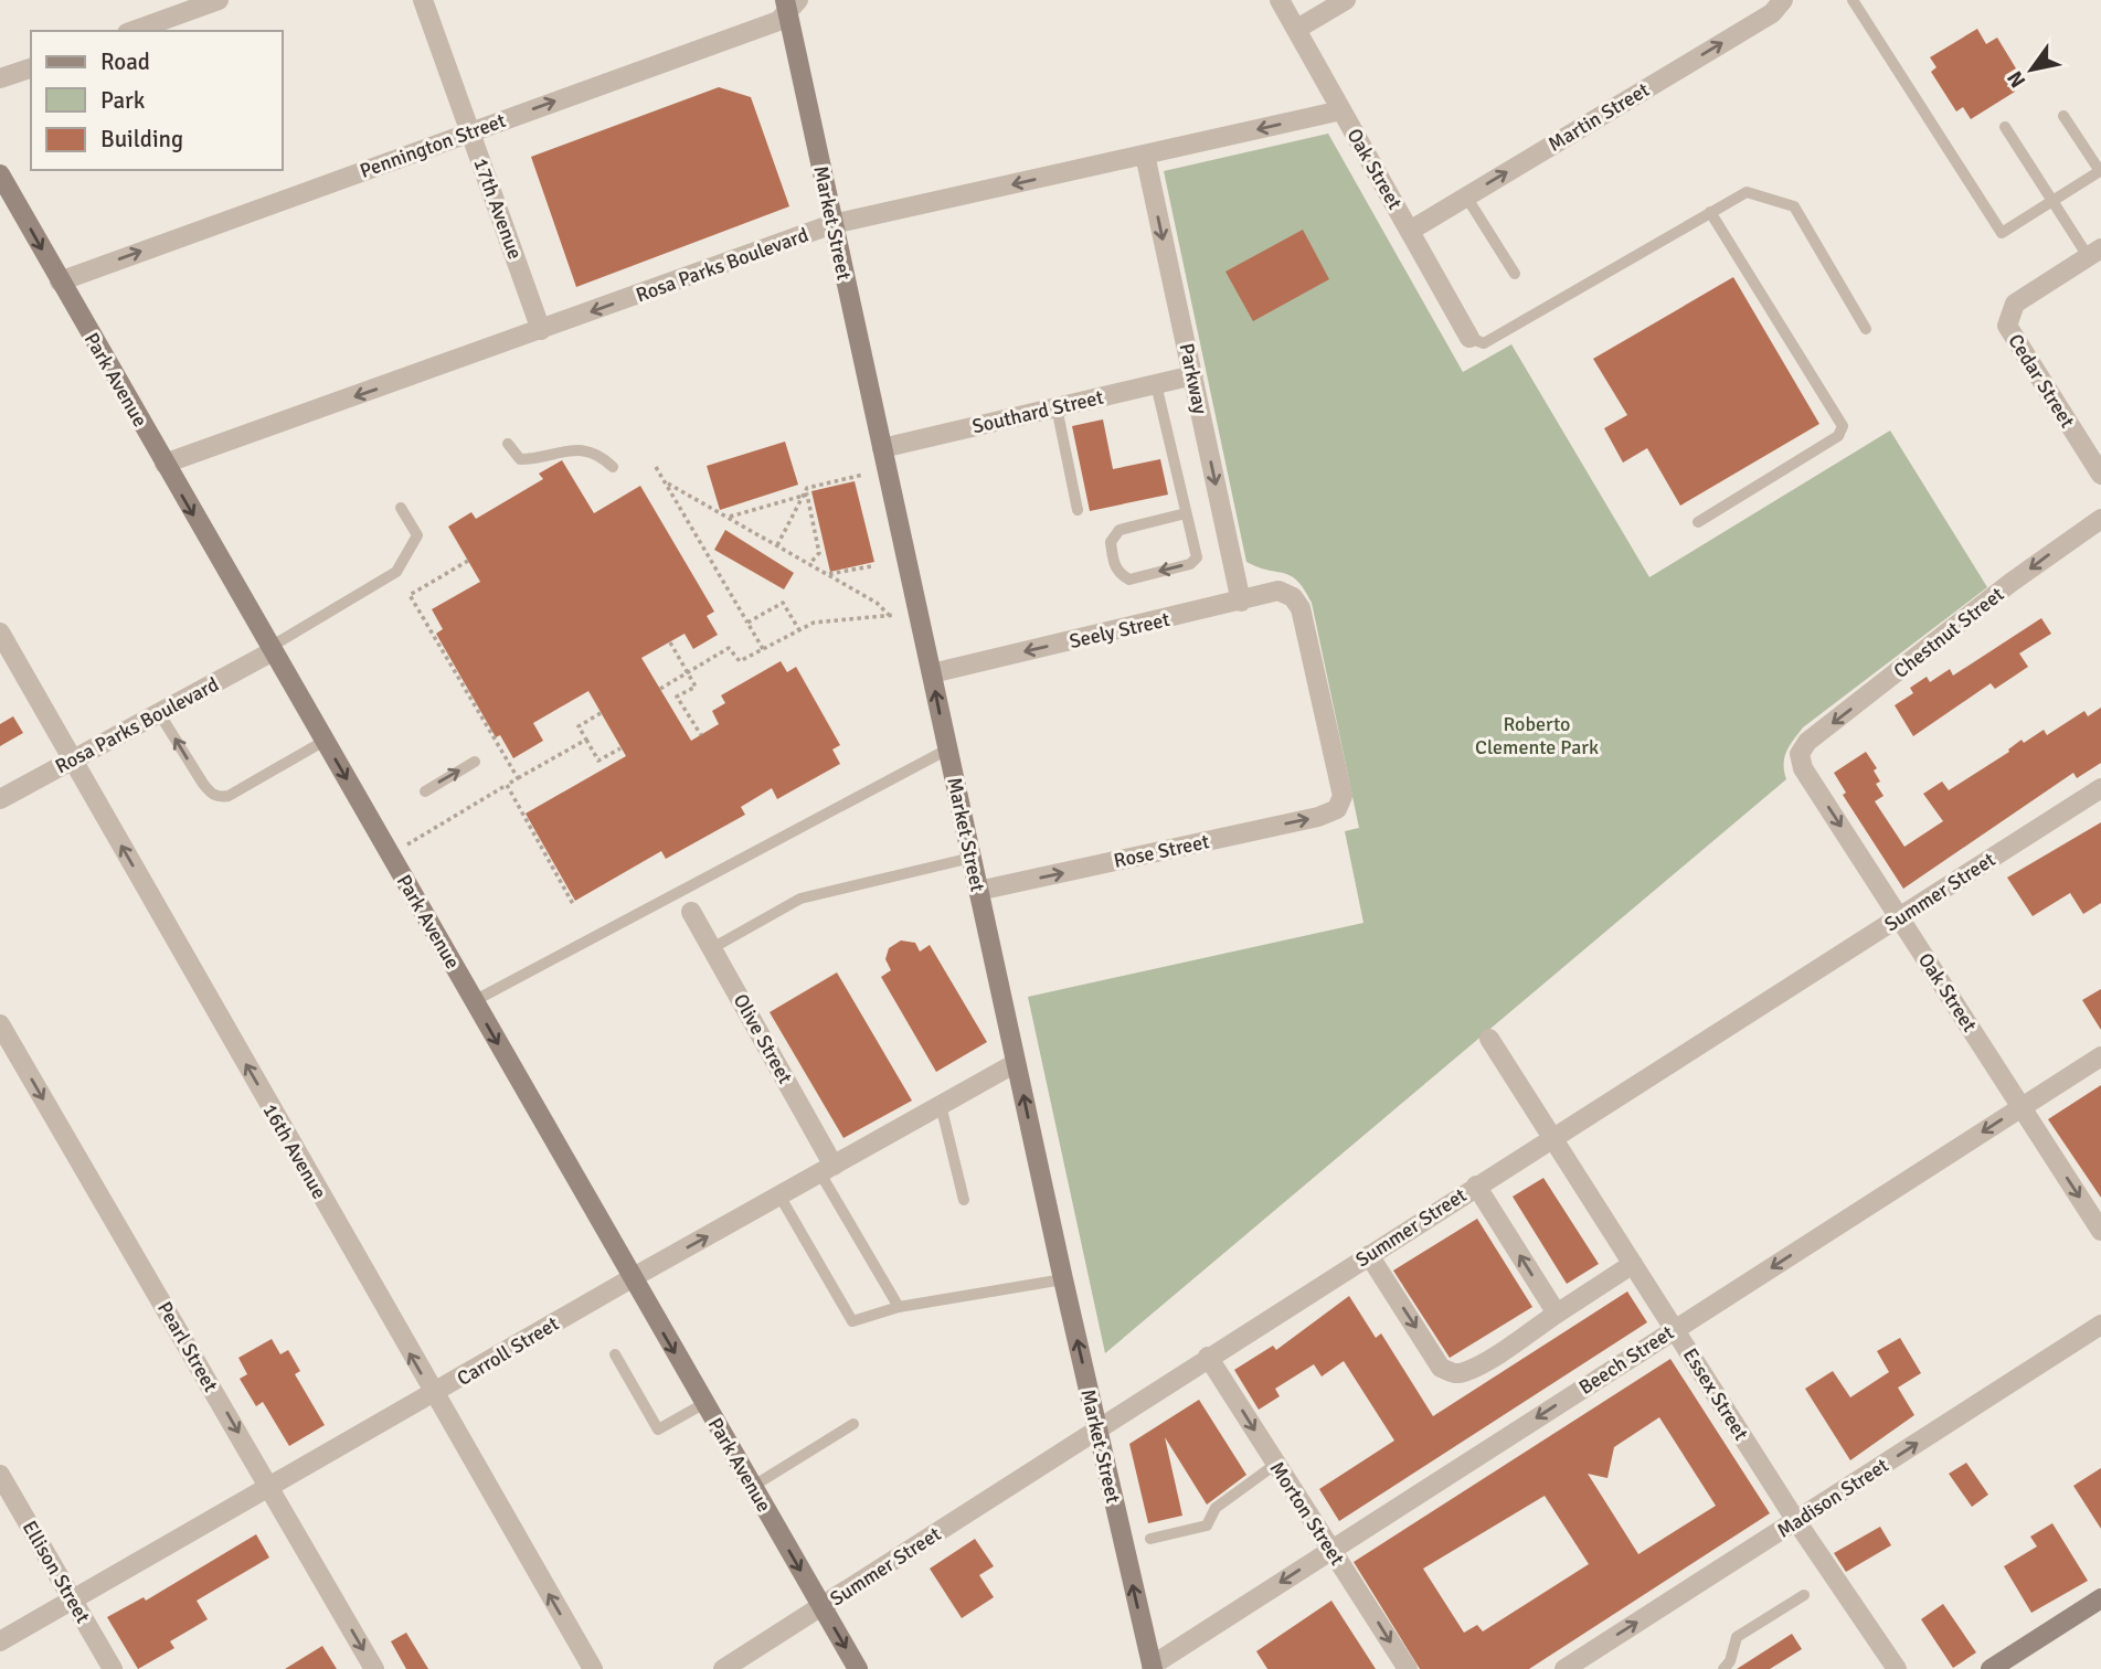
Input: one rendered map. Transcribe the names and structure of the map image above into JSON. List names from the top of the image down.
{
  "streets": {
    "main road": ["Market Street", "Park Avenue"],
    "street": [
      "Martin Street",
      "Pennington Street",
      "Oak Street",
      "17th Avenue",
      "Rosa Parks Boulevard",
      "Parkway",
      "Cedar Street",
      "Southard Street",
      "Seely Street",
      "Chestnut Street",
      "Rose Street",
      "Summer Street",
      "Olive Street",
      "16th Avenue",
      "Pearl Street",
      "Carroll Street",
      "Beech Street",
      "Essex Street",
      "Madison Street",
      "Morton Street",
      "Ellison Street"
    ]
  },
  "crossings": [
    ["Martin Street", "Oak Street"],
    ["Pennington Street", "17th Avenue"],
    ["Pennington Street", "Market Street"],
    ["Pennington Street", "Park Avenue"],
    ["Oak Street", "Rosa Parks Boulevard"],
    ["Oak Street", "Chestnut Street"],
    ["Oak Street", "Summer Street"],
    ["Oak Street", "Beech Street"],
    ["17th Avenue", "Rosa Parks Boulevard"],
    ["Market Street", "Rosa Parks Boulevard"],
    ["Market Street", "Southard Street"],
    ["Market Street", "Seely Street"],
    ["Market Street", "Rose Street"],
    ["Market Street", "Summer Street"],
    ["Market Street", "Carroll Street"],
    ["Market Street", "Beech Street"],
    ["Rosa Parks Boulevard", "Parkway"],
    ["Rosa Parks Boulevard", "Park Avenue"],
    ["Rosa Parks Boulevard", "16th Avenue"],
    ["Parkway", "Southard Street"],
    ["Parkway", "Seely Street"],
    ["Park Avenue", "Summer Street"],
    ["Park Avenue", "Carroll Street"],
    ["Seely Street", "Rose Street"],
    ["Summer Street", "Essex Street"],
    ["Summer Street", "Morton Street"],
    ["Olive Street", "Carroll Street"],
    ["16th Avenue", "Carroll Street"],
    ["Pearl Street", "Carroll Street"],
    ["Carroll Street", "Ellison Street"],
    ["Beech Street", "Essex Street"],
    ["Beech Street", "Morton Street"],
    ["Essex Street", "Madison Street"]
  ],
  "one_way": [
    "Martin Street",
    "Pennington Street",
    "Oak Street",
    "Market Street",
    "Rosa Parks Boulevard",
    "Parkway",
    "Park Avenue",
    "Seely Street",
    "Chestnut Street",
    "Rose Street",
    "16th Avenue",
    "Pearl Street",
    "Beech Street",
    "Madison Street",
    "Morton Street"
  ],
  "parks": ["Roberto Clemente Park"],
  "legend": ["Road", "Park", "Building"],
  "north": "bottom left"
}
